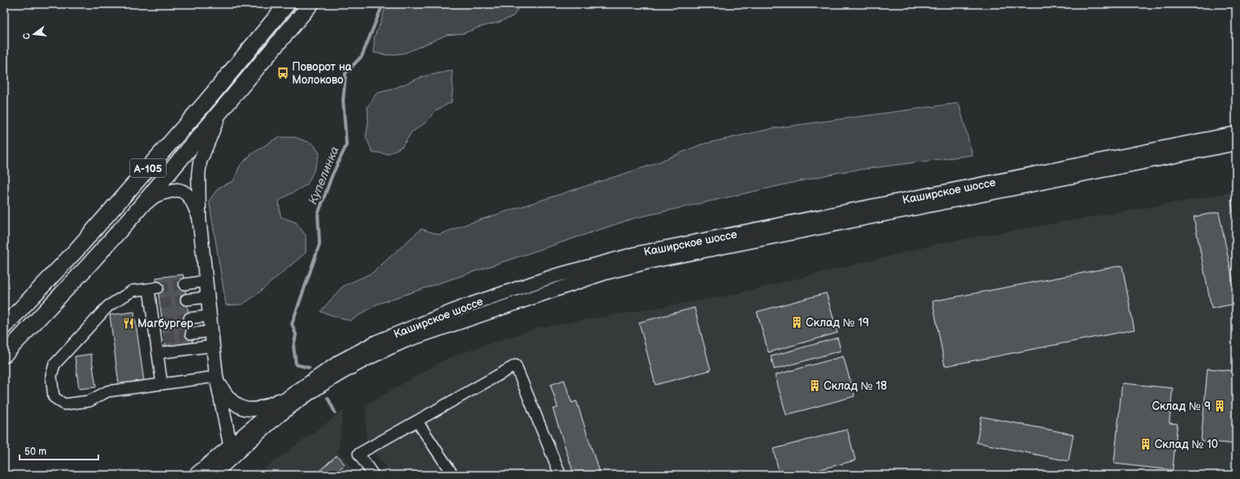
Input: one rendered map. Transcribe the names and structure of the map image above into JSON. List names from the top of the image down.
{
  "streets": {
    "highway": ["А-105"],
    "main road": ["Каширское шоссе"]
  },
  "water": ["Купелинка"],
  "places": {
    "bus stop": ["Поворот на Молоково"],
    "building": [
      "Склад № 19",
      "Склад № 18",
      "Склад № 9",
      "Склад № 10"
    ],
    "restaurant": ["Магбургер"]
  },
  "scale_bar": "50 m",
  "north": "left"
}
